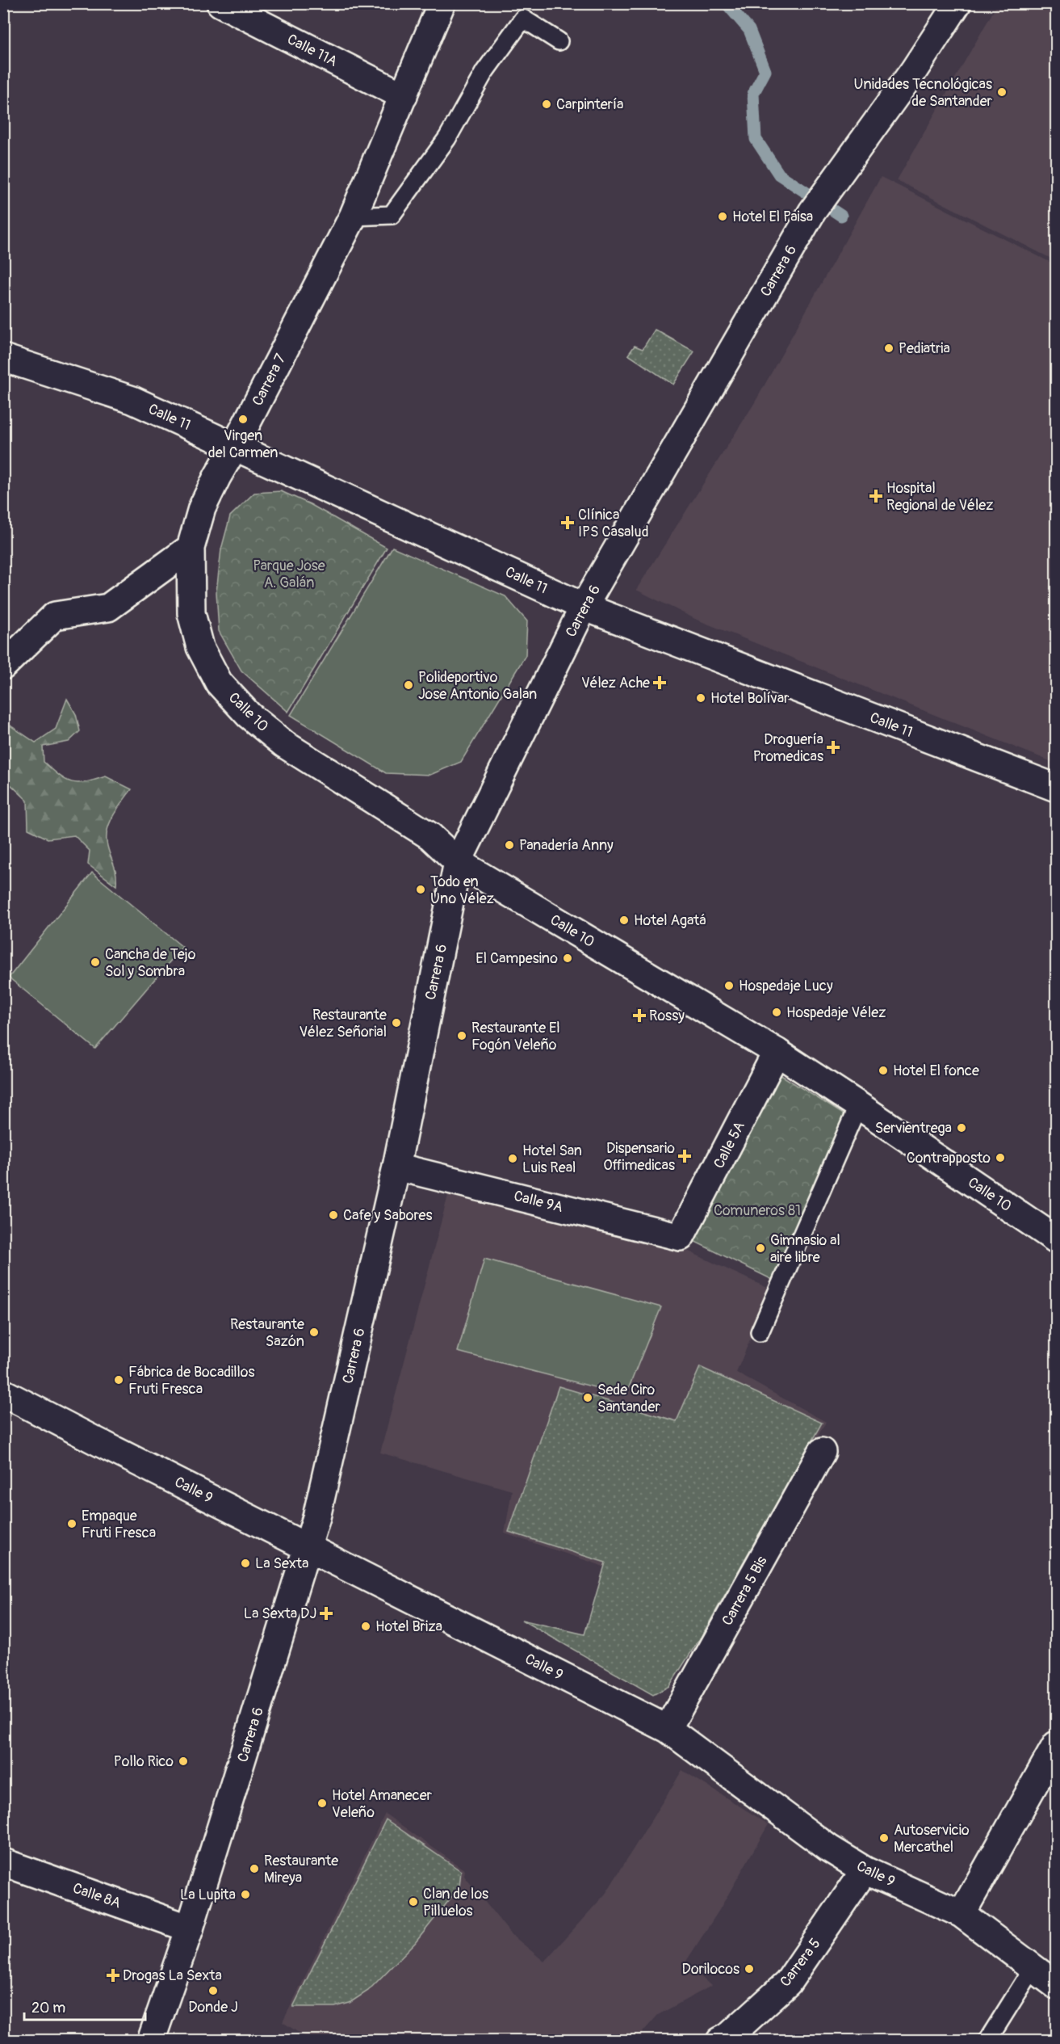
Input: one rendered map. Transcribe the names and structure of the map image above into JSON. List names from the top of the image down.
{
  "streets": {
    "street": [
      "Calle 11A",
      "Carrera 6",
      "Carrera 7",
      "Calle 11",
      "Calle 10",
      "Calle 5A",
      "Calle 9A",
      "Calle 9",
      "Carrera 5 Bis",
      "Calle 8A",
      "Carrera 5"
    ]
  },
  "crossings": [
    ["Calle 11A", "Carrera 7"],
    ["Carrera 6", "Calle 11"],
    ["Carrera 6", "Calle 10"],
    ["Carrera 6", "Calle 9A"],
    ["Carrera 6", "Calle 9"],
    ["Carrera 6", "Calle 8A"],
    ["Carrera 7", "Calle 11"],
    ["Carrera 7", "Calle 10"],
    ["Calle 10", "Calle 5A"],
    ["Calle 5A", "Calle 9A"],
    ["Calle 9", "Carrera 5 Bis"],
    ["Calle 9", "Carrera 5"]
  ],
  "parks": ["Parque Jose A. Galán", "Comuneros 81"],
  "places": {
    "other": [
      "Unidades Tecnológicas de Santander",
      "Carpintería",
      "Hotel El Paisa",
      "Pediatria",
      "Virgen del Carmen",
      "Polideportivo Jose Antonio Galan",
      "Hotel Bolívar",
      "Panadería Anny",
      "Todo en Uno Vélez",
      "Hotel Agatá",
      "El Campesino",
      "Cancha de Tejo Sol y Sombra",
      "Hospedaje Lucy",
      "Hospedaje Vélez",
      "Restaurante Vélez Señorial",
      "Restaurante El Fogón Veleño",
      "Hotel El fonce",
      "Servientrega",
      "Contrapposto",
      "Hotel San Luis Real",
      "Cafe y Sabores",
      "Gimnasio al aire libre",
      "Restaurante Sazón",
      "Fábrica de Bocadillos Fruti Fresca",
      "Sede Ciro Santander",
      "Empaque Fruti Fresca",
      "La Sexta",
      "Hotel Briza",
      "Pollo Rico",
      "Hotel Amanecer Veleño",
      "Autoservicio Mercathel",
      "Restaurante Mireya",
      "La Lupita",
      "Clan de los Pilluelos",
      "Dorilocos",
      "Donde J"
    ],
    "health": [
      "Hospital Regional de Vélez",
      "Clínica IPS Casalud",
      "Vélez Ache",
      "Droguería Promedicas",
      "Rossy",
      "Dispensario Offimedicas",
      "La Sexta DJ",
      "Drogas La Sexta"
    ]
  },
  "scale_bar": "20 m"
}
